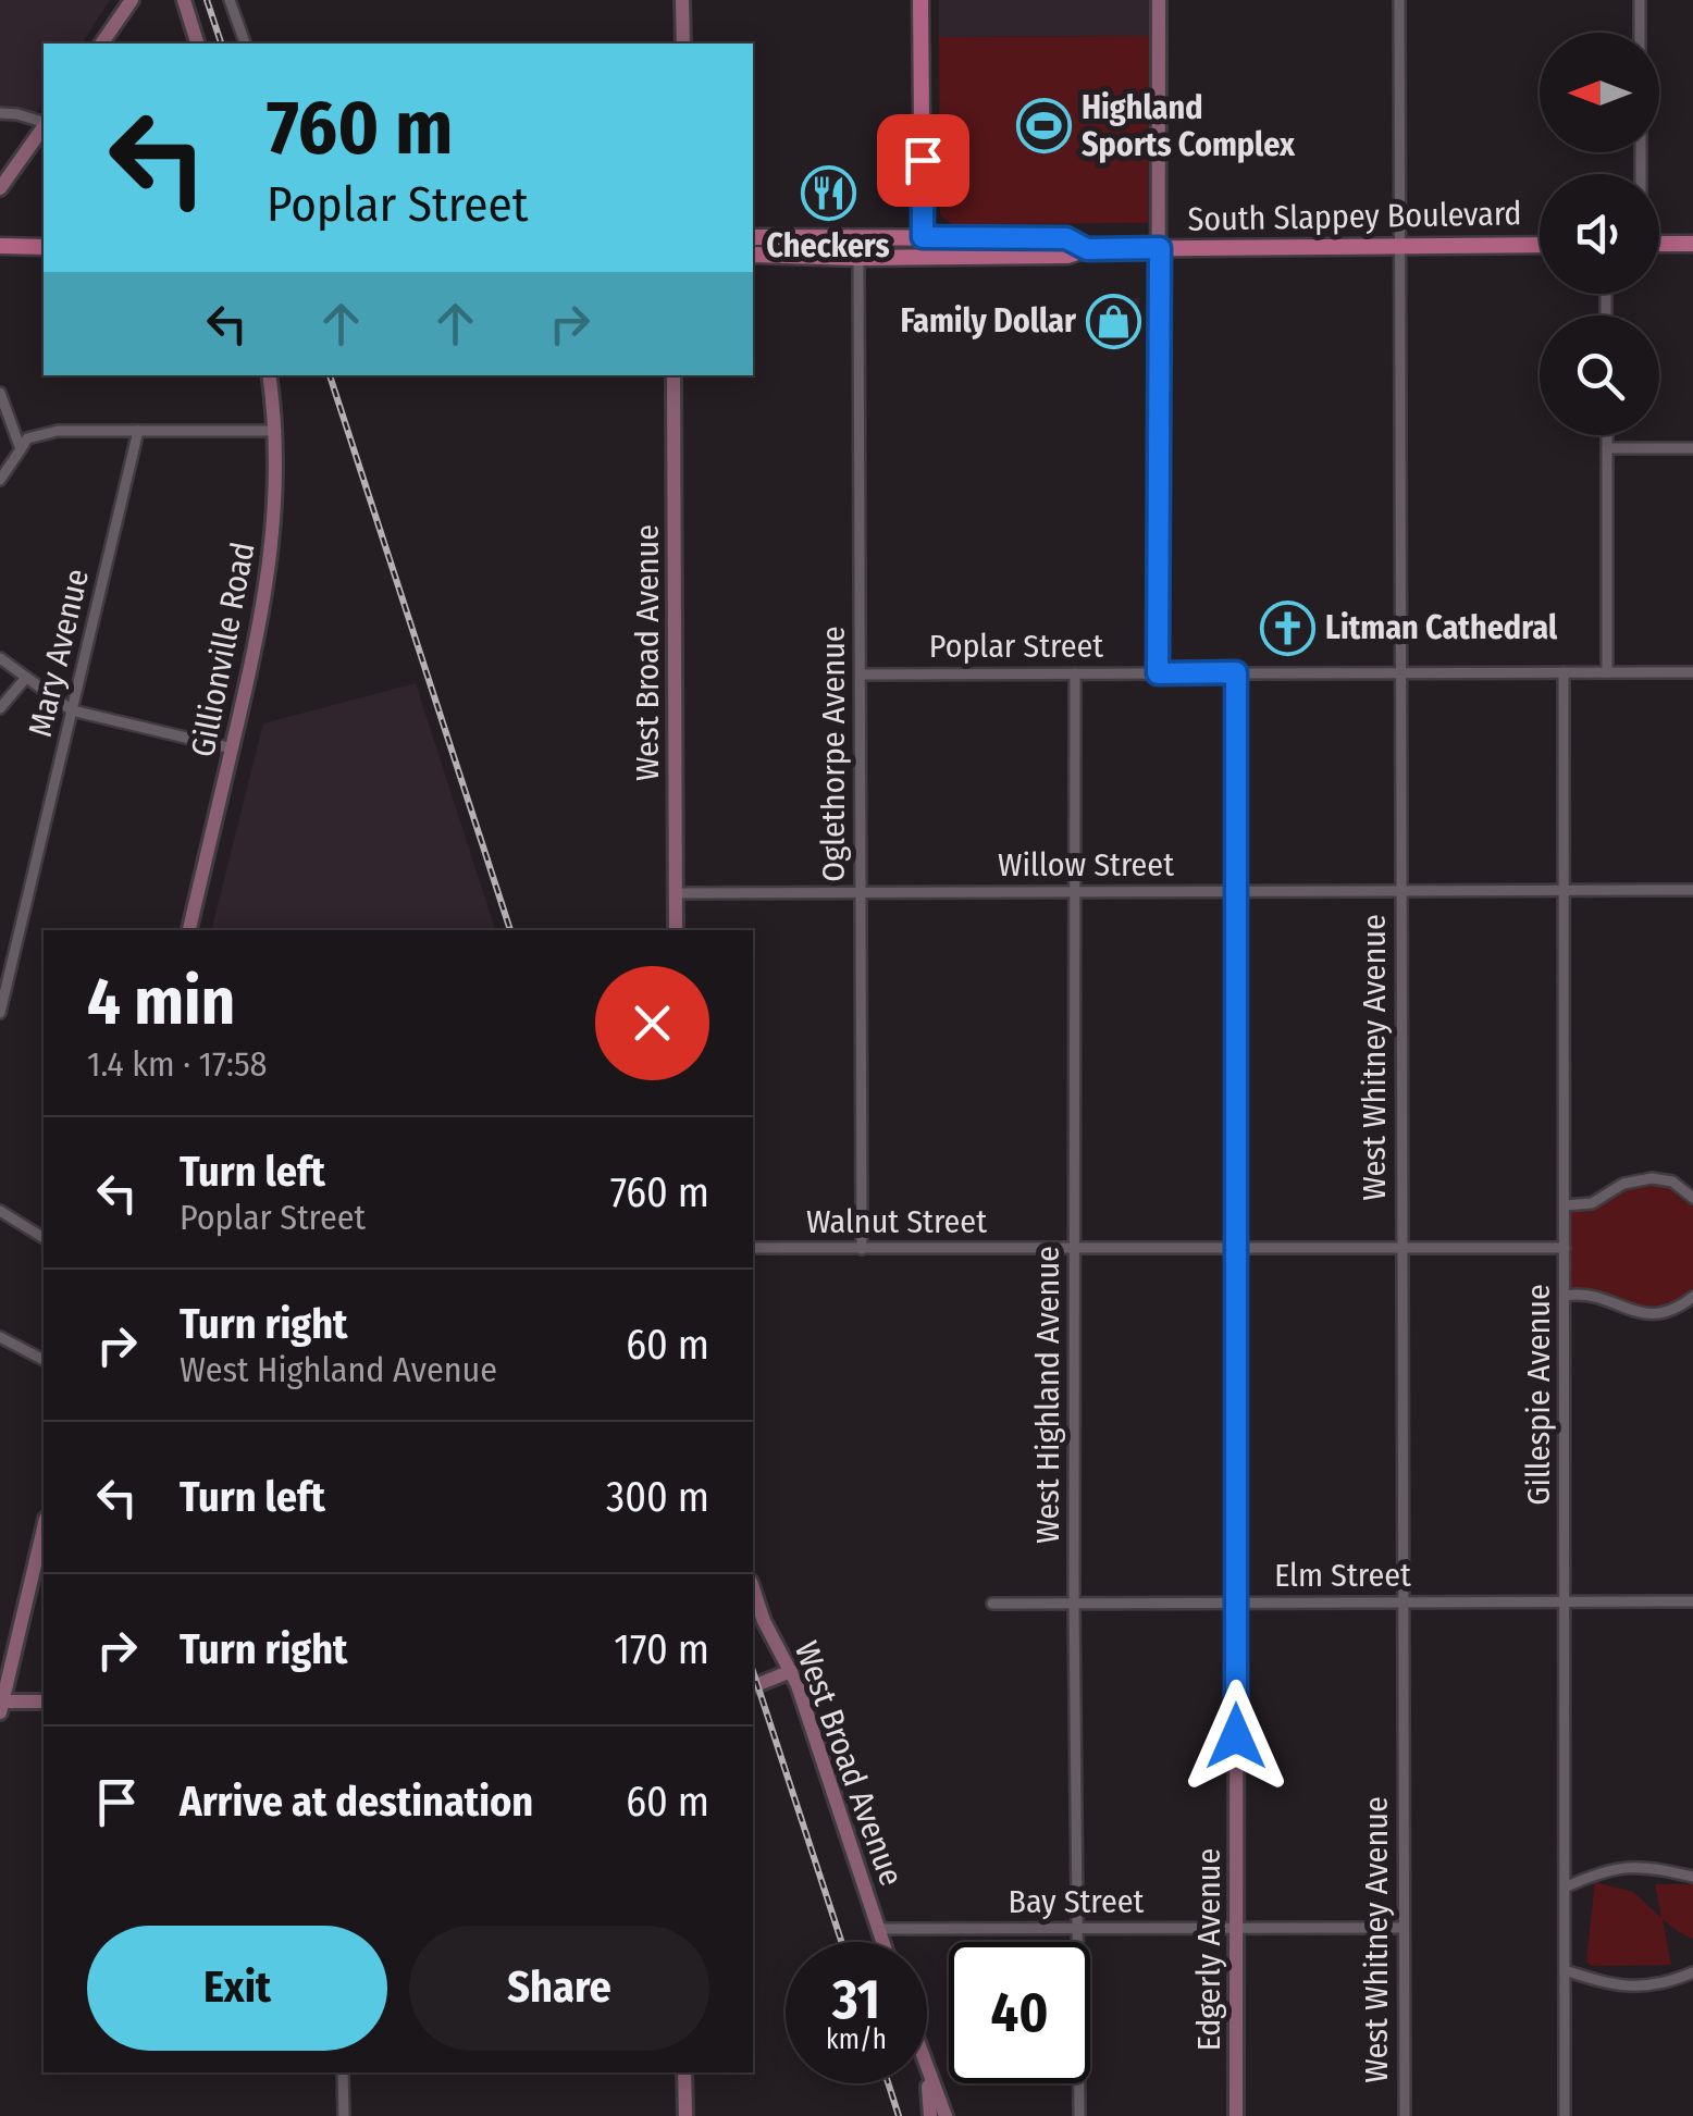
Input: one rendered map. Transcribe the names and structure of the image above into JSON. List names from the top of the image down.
{
  "streets": {
    "main road": ["South Slappey Boulevard"],
    "street": [
      "Poplar Street",
      "Gillionville Road",
      "Mary Avenue",
      "West Broad Avenue",
      "Oglethorpe Avenue",
      "Willow Street",
      "West Whitney Avenue",
      "Walnut Street",
      "West Highland Avenue",
      "Gillespie Avenue",
      "Elm Street",
      "Bay Street",
      "Edgerly Avenue"
    ]
  },
  "crossings": [
    ["South Slappey Boulevard", "Oglethorpe Avenue"],
    ["South Slappey Boulevard", "West Whitney Avenue"],
    ["Poplar Street", "Oglethorpe Avenue"],
    ["Poplar Street", "West Whitney Avenue"],
    ["Poplar Street", "West Highland Avenue"],
    ["Poplar Street", "Gillespie Avenue"],
    ["Poplar Street", "Edgerly Avenue"],
    ["West Broad Avenue", "Willow Street"],
    ["West Broad Avenue", "Bay Street"],
    ["Oglethorpe Avenue", "Willow Street"],
    ["Oglethorpe Avenue", "Walnut Street"],
    ["Willow Street", "West Whitney Avenue"],
    ["Willow Street", "West Highland Avenue"],
    ["Willow Street", "Gillespie Avenue"],
    ["Willow Street", "Edgerly Avenue"],
    ["West Whitney Avenue", "Walnut Street"],
    ["West Whitney Avenue", "Elm Street"],
    ["West Whitney Avenue", "Bay Street"],
    ["Walnut Street", "West Highland Avenue"],
    ["Walnut Street", "Gillespie Avenue"],
    ["Walnut Street", "Edgerly Avenue"],
    ["West Highland Avenue", "Elm Street"],
    ["West Highland Avenue", "Bay Street"],
    ["Gillespie Avenue", "Elm Street"],
    ["Elm Street", "Edgerly Avenue"],
    ["Bay Street", "Edgerly Avenue"]
  ],
  "places": {
    "sports": ["Highland Sports Complex"],
    "restaurant": ["Checkers"],
    "shop": ["Family Dollar"],
    "church": ["Litman Cathedral"]
  },
  "north": "left",
  "page": {
    "turn": ["760 m", "Poplar Street"],
    "heading": ["4 min", "1.4 km · 17:58"],
    "list": [
      {
        "name": "Turn left",
        "note": "Poplar Street",
        "value": "760 m"
      },
      {
        "name": "Turn right",
        "note": "West Highland Avenue",
        "value": "60 m"
      },
      {
        "name": "Turn left",
        "value": "300 m"
      },
      {
        "name": "Turn right",
        "value": "170 m"
      },
      {
        "name": "Arrive at destination",
        "value": "60 m"
      }
    ],
    "buttons": ["Exit", "Share"],
    "speed": "31 km/h",
    "limit": "40"
  }
}
